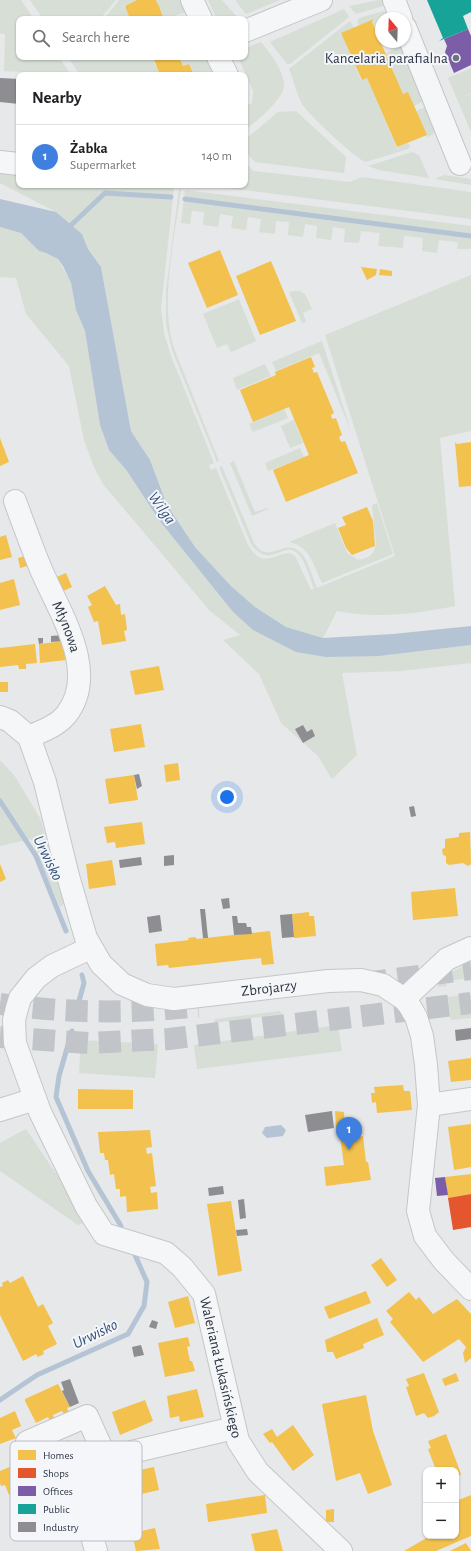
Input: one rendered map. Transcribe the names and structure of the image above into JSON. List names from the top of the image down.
{
  "streets": {
    "street": ["Młynowa", "Zbrojarzy", "Waleriana Łukasińskiego"]
  },
  "crossings": [
    ["Młynowa", "Zbrojarzy"],
    ["Zbrojarzy", "Waleriana Łukasińskiego"]
  ],
  "water": ["Wilga", "Urwisko"],
  "places": ["Kancelaria parafialna"],
  "legend": [
    "Homes",
    "Shops",
    "Offices",
    "Public",
    "Industry"
  ],
  "north": "top",
  "page": {
    "search": "Search here",
    "heading": "Nearby",
    "list": [
      {
        "mark": "1",
        "name": "Żabka",
        "note": "Supermarket",
        "value": "140 m"
      }
    ],
    "pins": "1",
    "map_buttons": ["+", "−"]
  }
}
